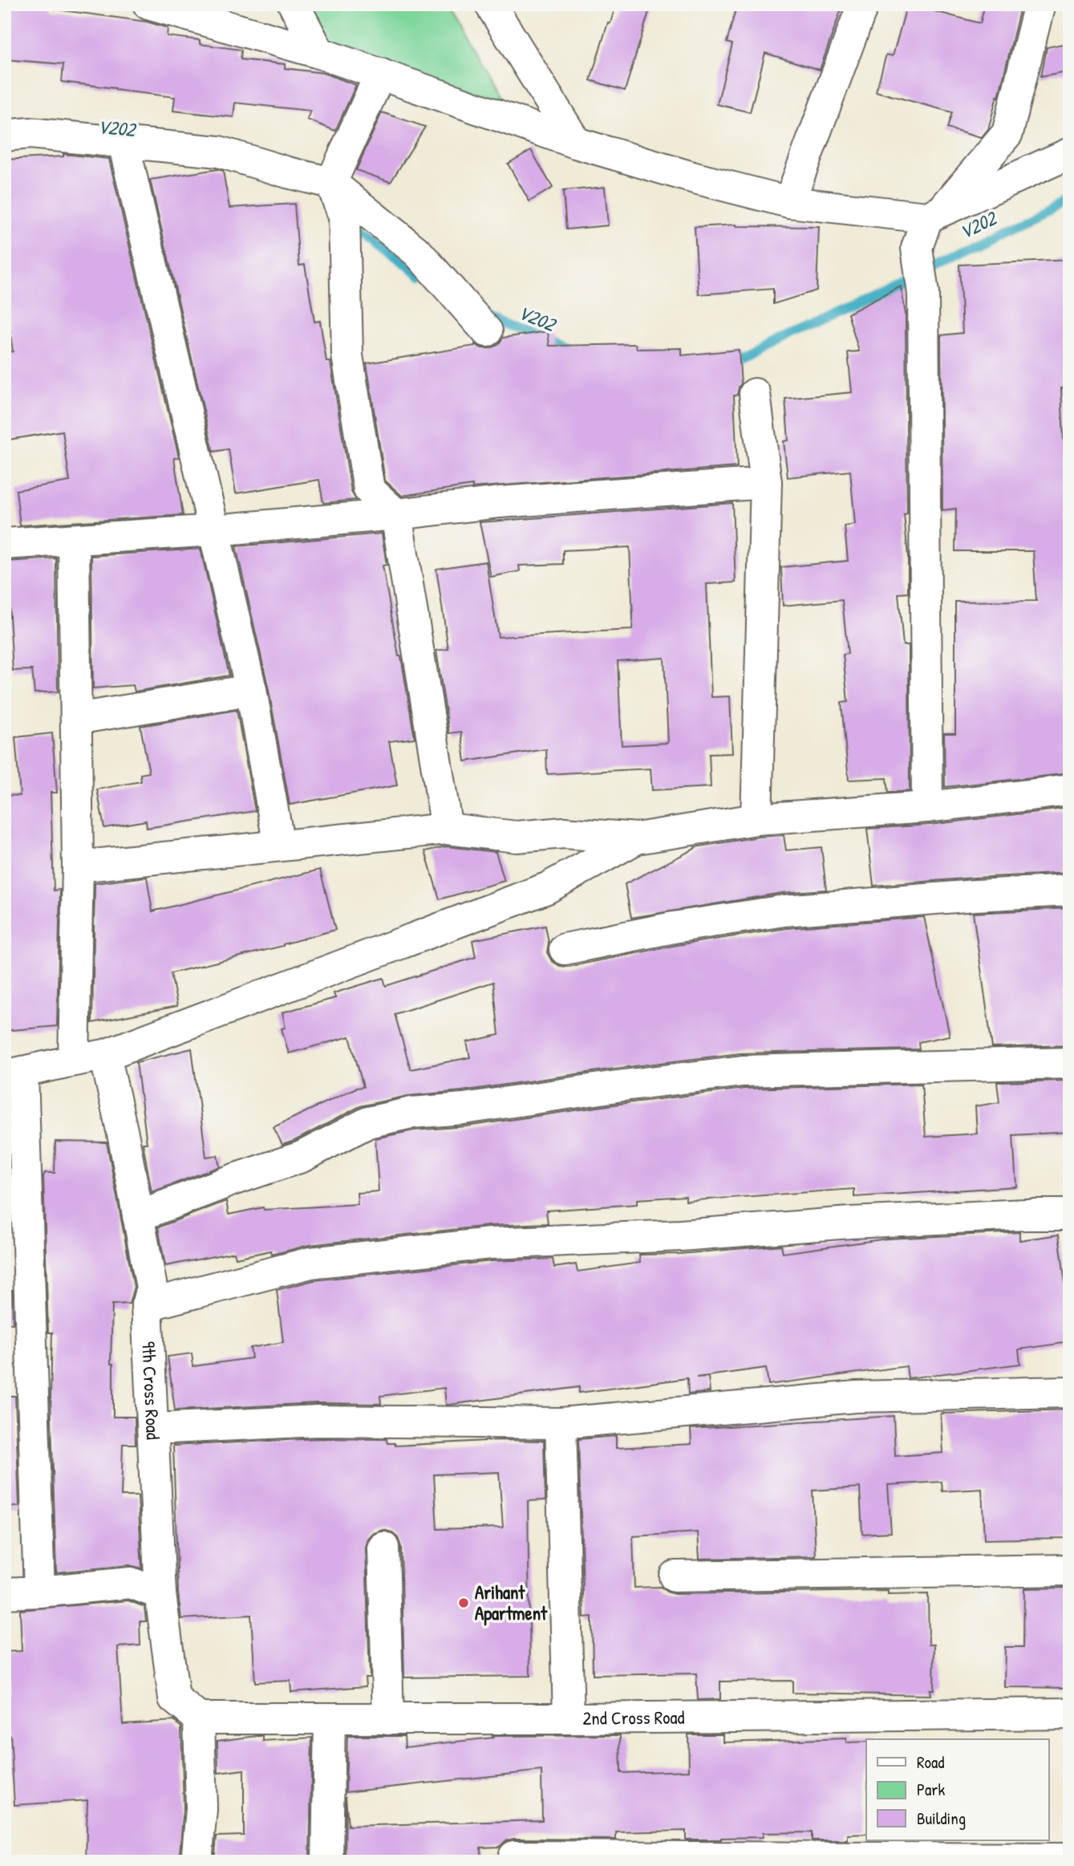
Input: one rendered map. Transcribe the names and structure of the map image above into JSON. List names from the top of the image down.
{
  "streets": {
    "street": ["9th Cross Road", "2nd Cross Road"]
  },
  "crossings": [
    ["9th Cross Road", "2nd Cross Road"]
  ],
  "water": ["V202"],
  "places": ["Arihant Apartment"],
  "legend": ["Road", "Park", "Building"]
}
